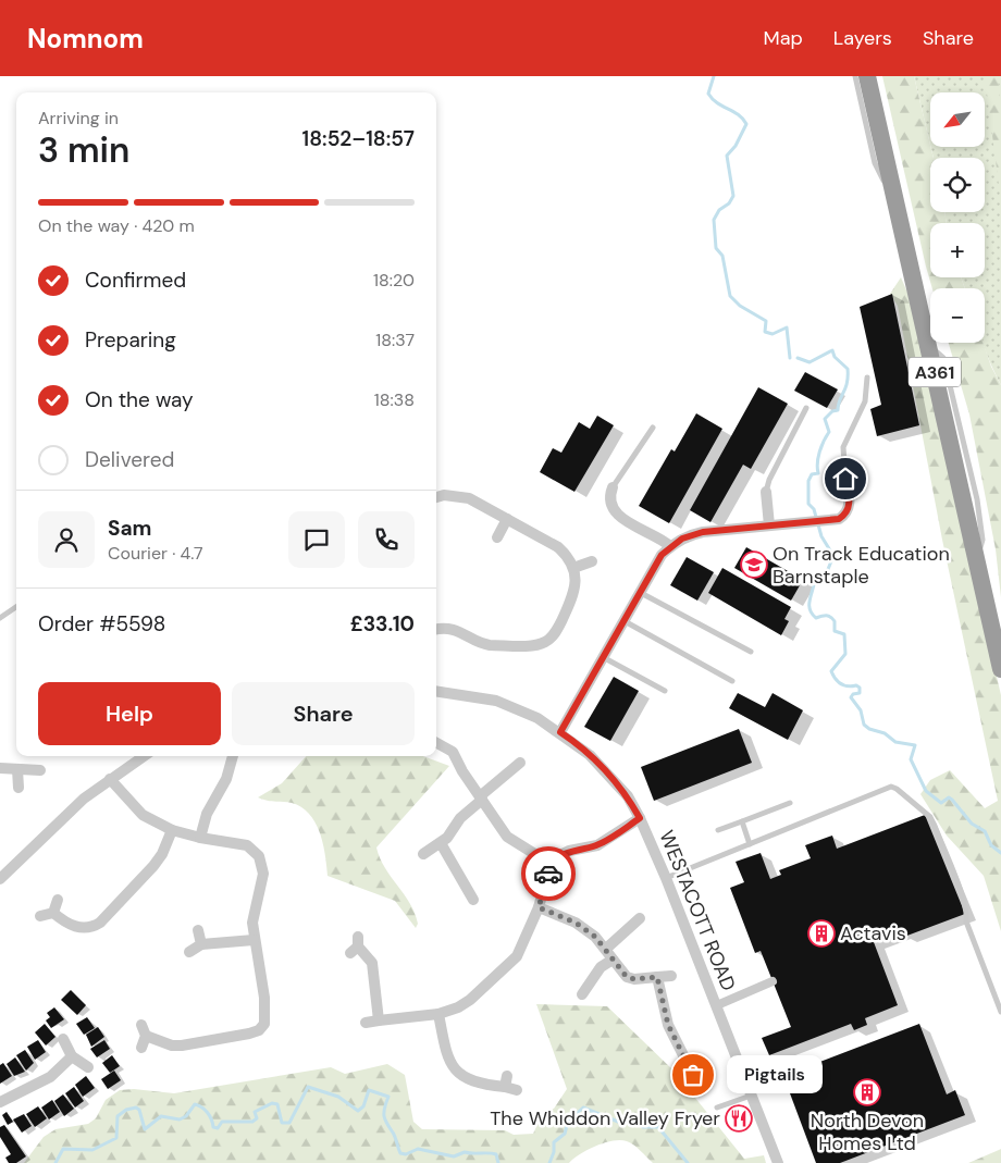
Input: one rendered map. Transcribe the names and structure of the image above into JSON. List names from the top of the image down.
{
  "streets": {
    "highway": ["A361"],
    "street": ["WESTACOTT ROAD"]
  },
  "places": {
    "school or university": ["On Track Education Barnstaple"],
    "building": ["Actavis", "North Devon Homes Ltd"],
    "other": ["Pigtails"],
    "restaurant": ["The Whiddon Valley Fryer"]
  },
  "north": "bottom left",
  "page": {
    "header": "Nomnom",
    "nav": ["Map", "Layers", "Share"],
    "map_buttons": ["+", "−"],
    "heading": ["3 min", "Arriving in", "18:52–18:57"],
    "panel": [
      "Sam",
      "Courier · 4.7",
      "Order #5598",
      "£33.10"
    ],
    "bar": "On the way · 420 m",
    "list": [
      ["Confirmed", "18:20"],
      ["Preparing", "18:37"],
      ["On the way", "18:38"],
      "Delivered"
    ],
    "buttons": ["Help", "Share"],
    "bubble": "Pigtails"
  }
}
